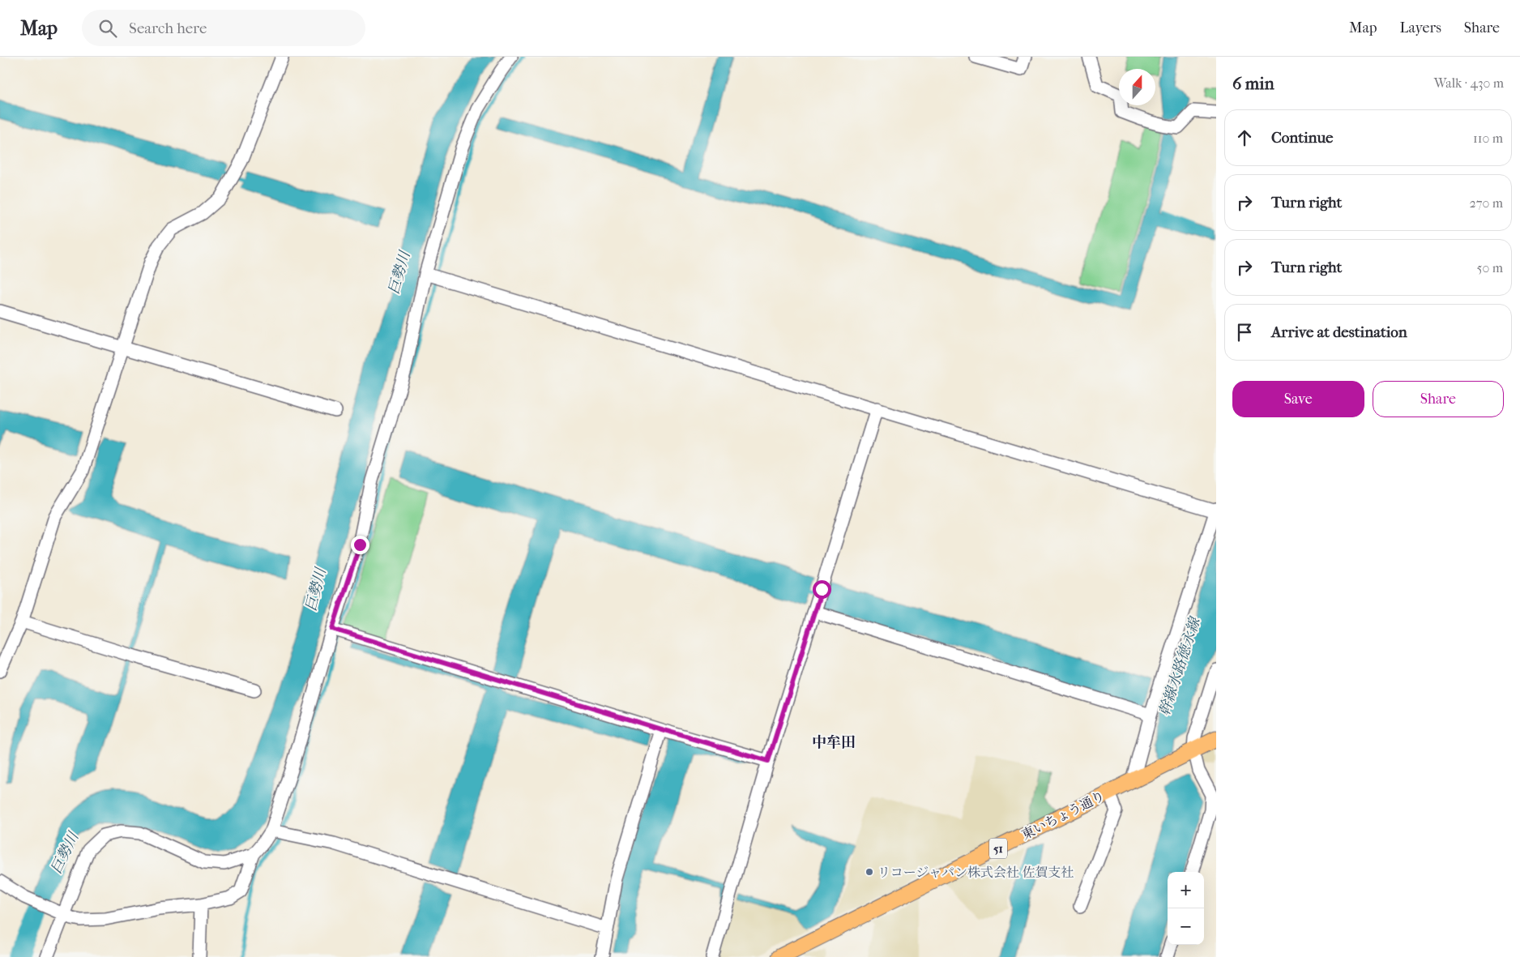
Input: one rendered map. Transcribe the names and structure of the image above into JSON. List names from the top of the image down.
{
  "streets": {
    "main road": ["東いちょう通り", "51"]
  },
  "districts": ["中牟田"],
  "water": ["巨勢川", "幹線水路徳永線"],
  "places": ["リコージャパン株式会社 佐賀支社"],
  "north": "top",
  "page": {
    "header": "Map",
    "search": "Search here",
    "nav": ["Map", "Layers", "Share"],
    "heading": ["6 min", "Walk · 430 m"],
    "list": [
      ["Continue", "110 m"],
      ["Turn right", "270 m"],
      ["Turn right", "50 m"],
      "Arrive at destination"
    ],
    "buttons": ["Save", "Share"],
    "map_buttons": ["+", "−"]
  }
}
